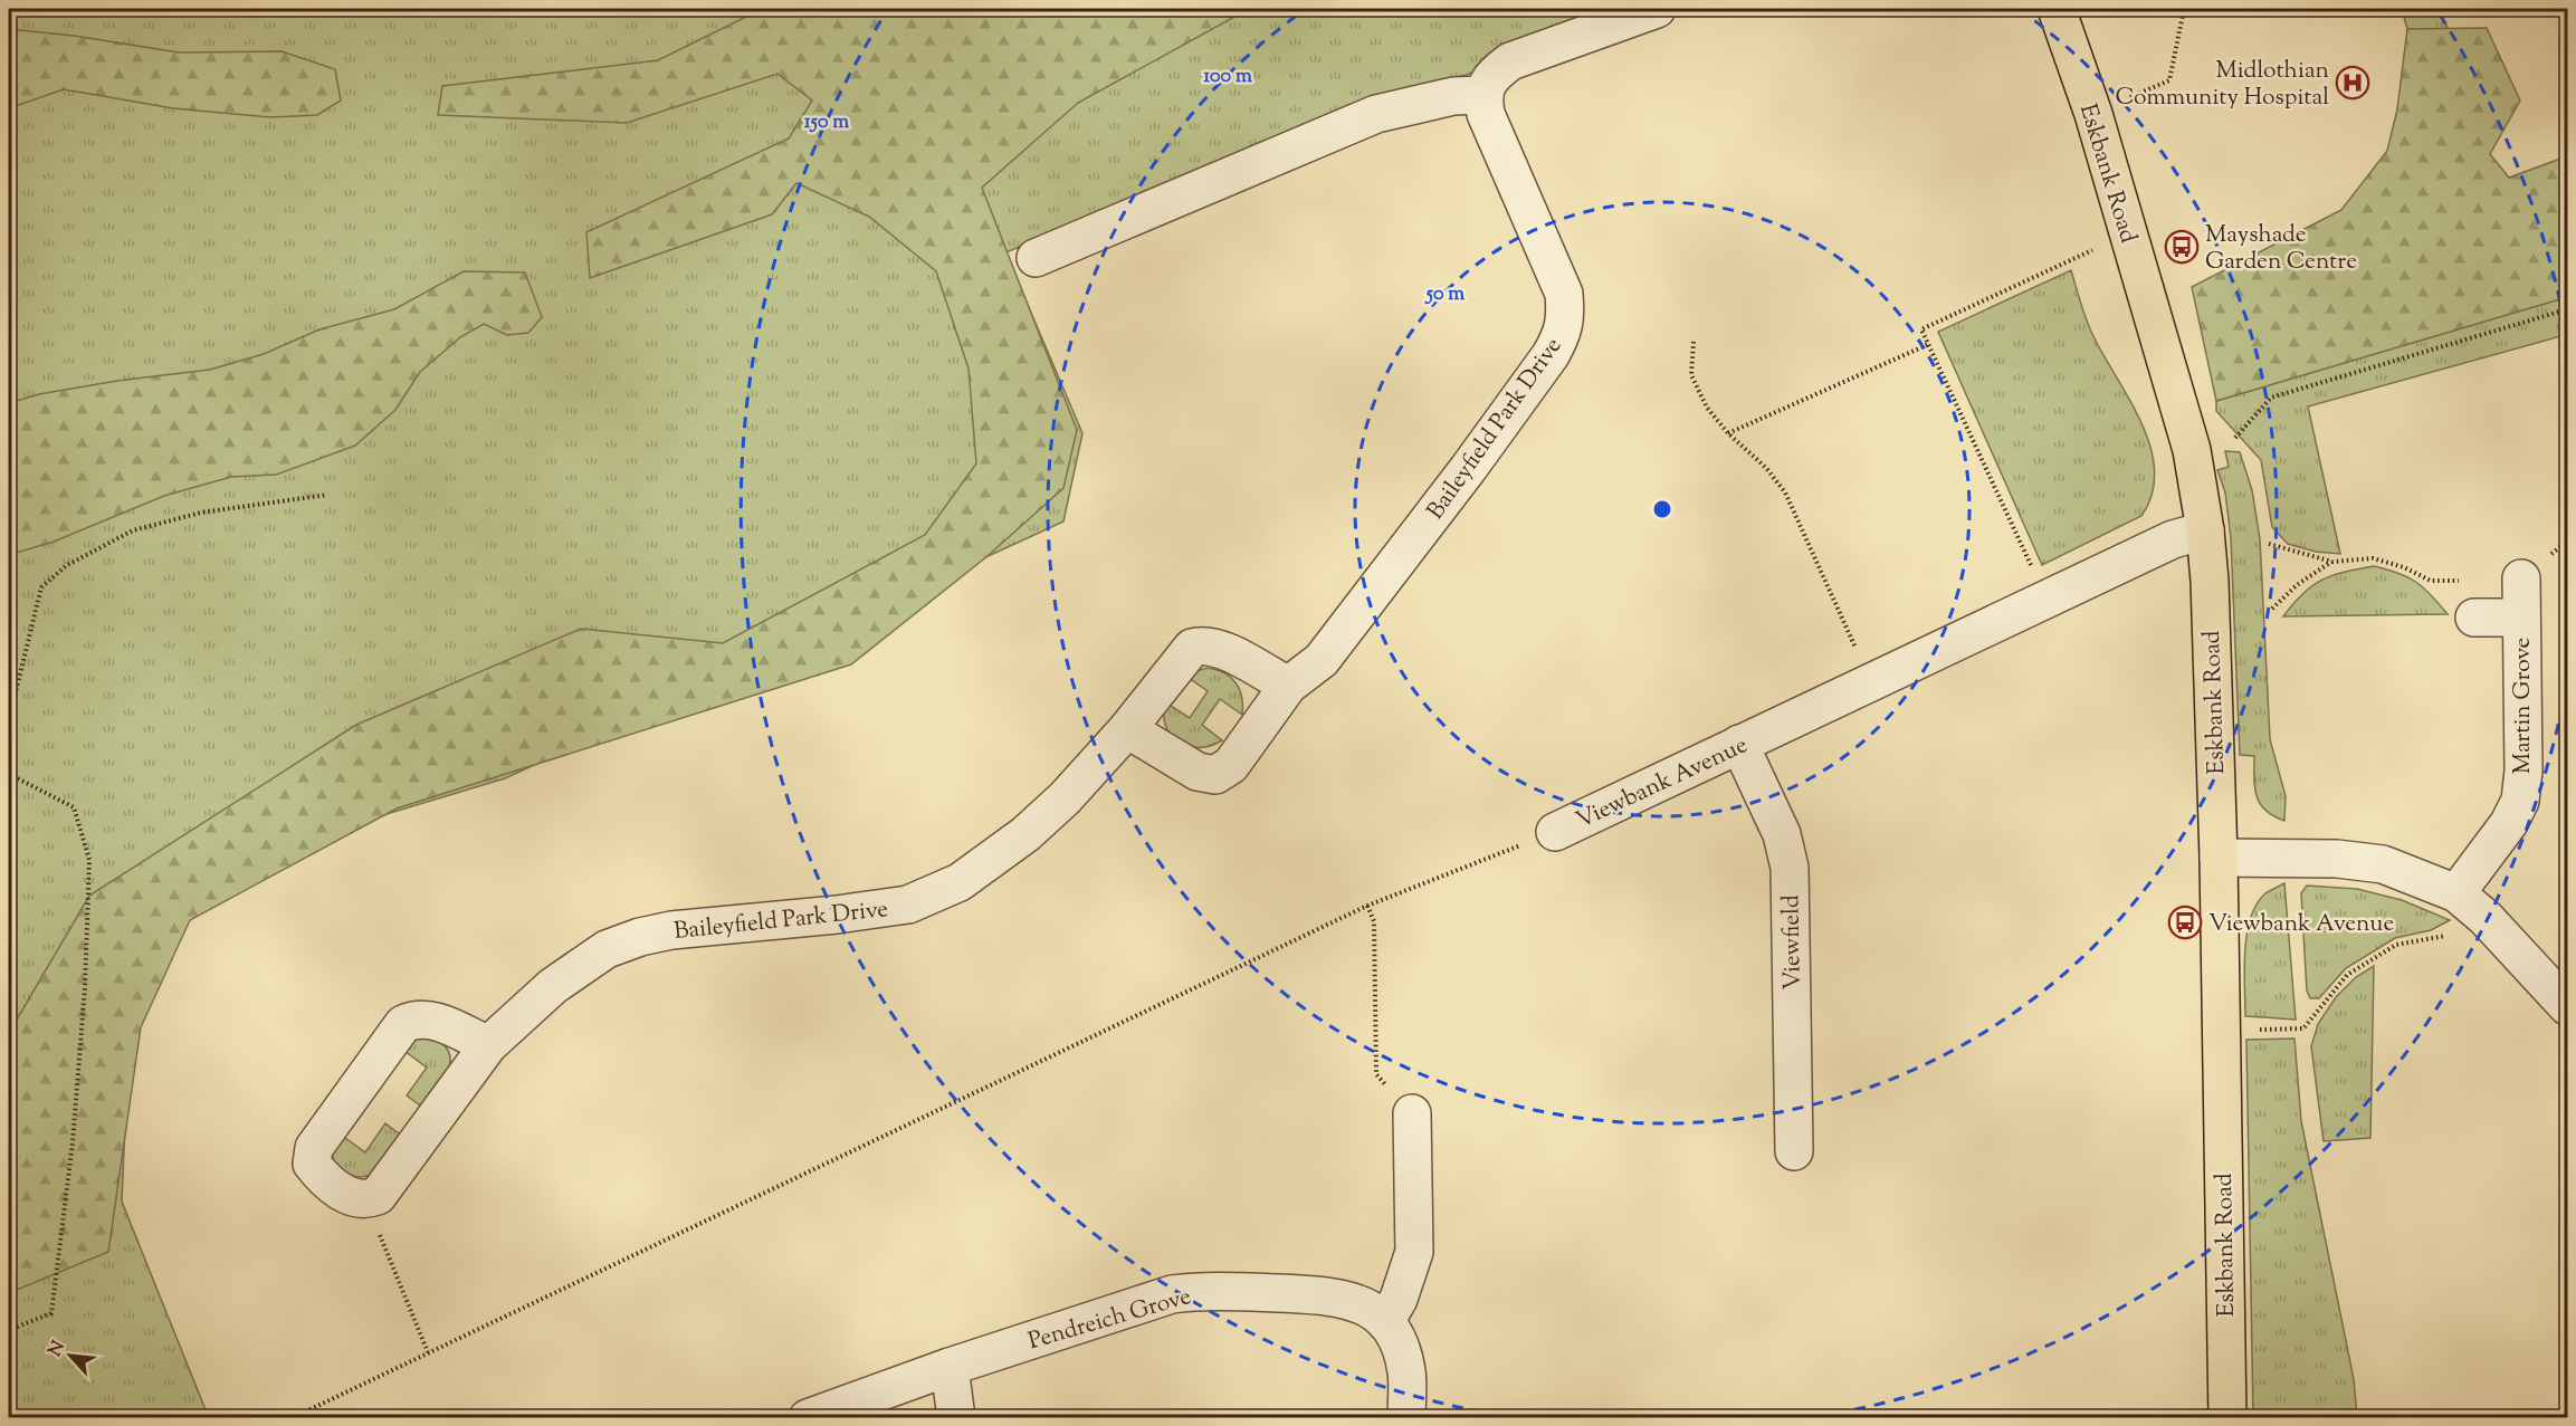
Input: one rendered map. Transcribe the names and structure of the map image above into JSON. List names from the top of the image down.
{
  "streets": {
    "main road": ["Eskbank Road"],
    "street": [
      "Baileyfield Park Drive",
      "Martin Grove",
      "Viewbank Avenue",
      "Viewfield",
      "Pendreich Grove"
    ]
  },
  "crossings": [
    ["Eskbank Road", "Viewbank Avenue"],
    ["Viewbank Avenue", "Viewfield"]
  ],
  "places": {
    "hospital": ["Midlothian Community Hospital"],
    "bus stop": ["Mayshade Garden Centre", "Viewbank Avenue"]
  },
  "north": "top left",
  "rings": ["100 m", "150 m", "50 m"]
}
